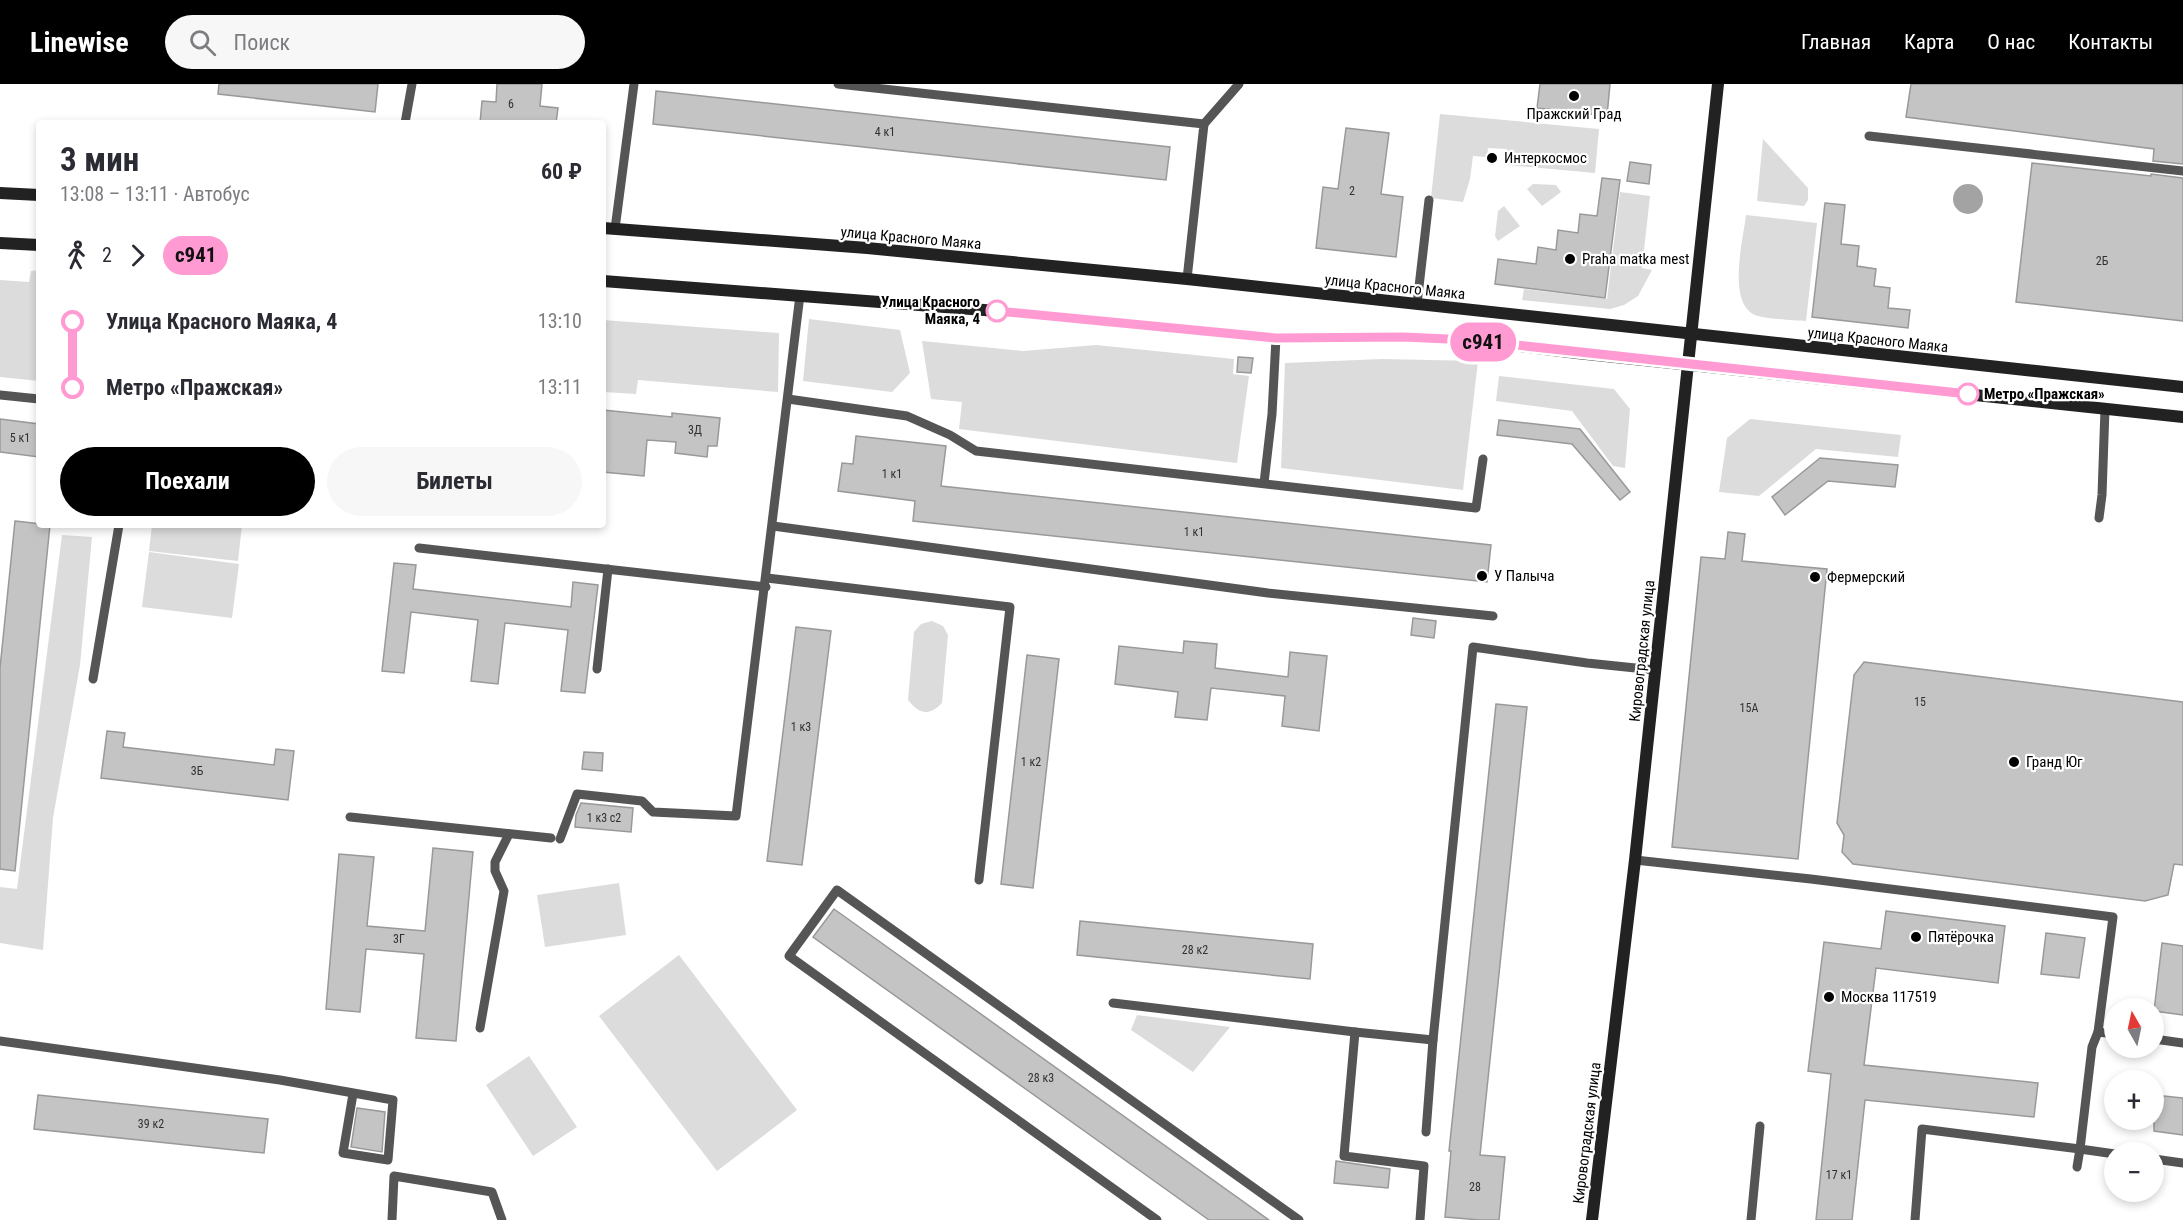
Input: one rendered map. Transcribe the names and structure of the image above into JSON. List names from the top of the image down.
{
  "streets": {
    "street": ["улица Красного Маяка", "Кировоградская улица"]
  },
  "crossings": [
    ["улица Красного Маяка", "Кировоградская улица"]
  ],
  "places": [
    "Пражский Град",
    "Интеркосмос",
    "Praha matka mest",
    "Улица Красного Маяка, 4",
    "Метро «Пражская»",
    "У Палыча",
    "Фермерский",
    "Гранд Юг",
    "Пятёрочка",
    "Москва 117519"
  ],
  "lines": ["bus line с941"],
  "house_numbers": [
    "6",
    "4 к1",
    "2",
    "2Б",
    "3Д",
    "5 к1",
    "1 к1",
    "1 к1",
    "15",
    "15А",
    "1 к3",
    "1 к2",
    "3Б",
    "1 к3 с2",
    "3Г",
    "28 к2",
    "28 к3",
    "39 к2",
    "17 к1",
    "28"
  ],
  "north": "top",
  "page": {
    "header": "Linewise",
    "search": "Поиск",
    "nav": [
      "Главная",
      "Карта",
      "О нас",
      "Контакты"
    ],
    "on_map": "с941",
    "heading": ["3 мин", "13:08 – 13:11 · Автобус", "60 ₽"],
    "legs": ["2", "с941"],
    "list": [
      {
        "name": "Улица Красного Маяка, 4",
        "value": "13:10"
      },
      {
        "name": "Метро «Пражская»",
        "value": "13:11"
      }
    ],
    "buttons": ["Поехали", "Билеты"],
    "map_buttons": ["+", "−"]
  }
}
